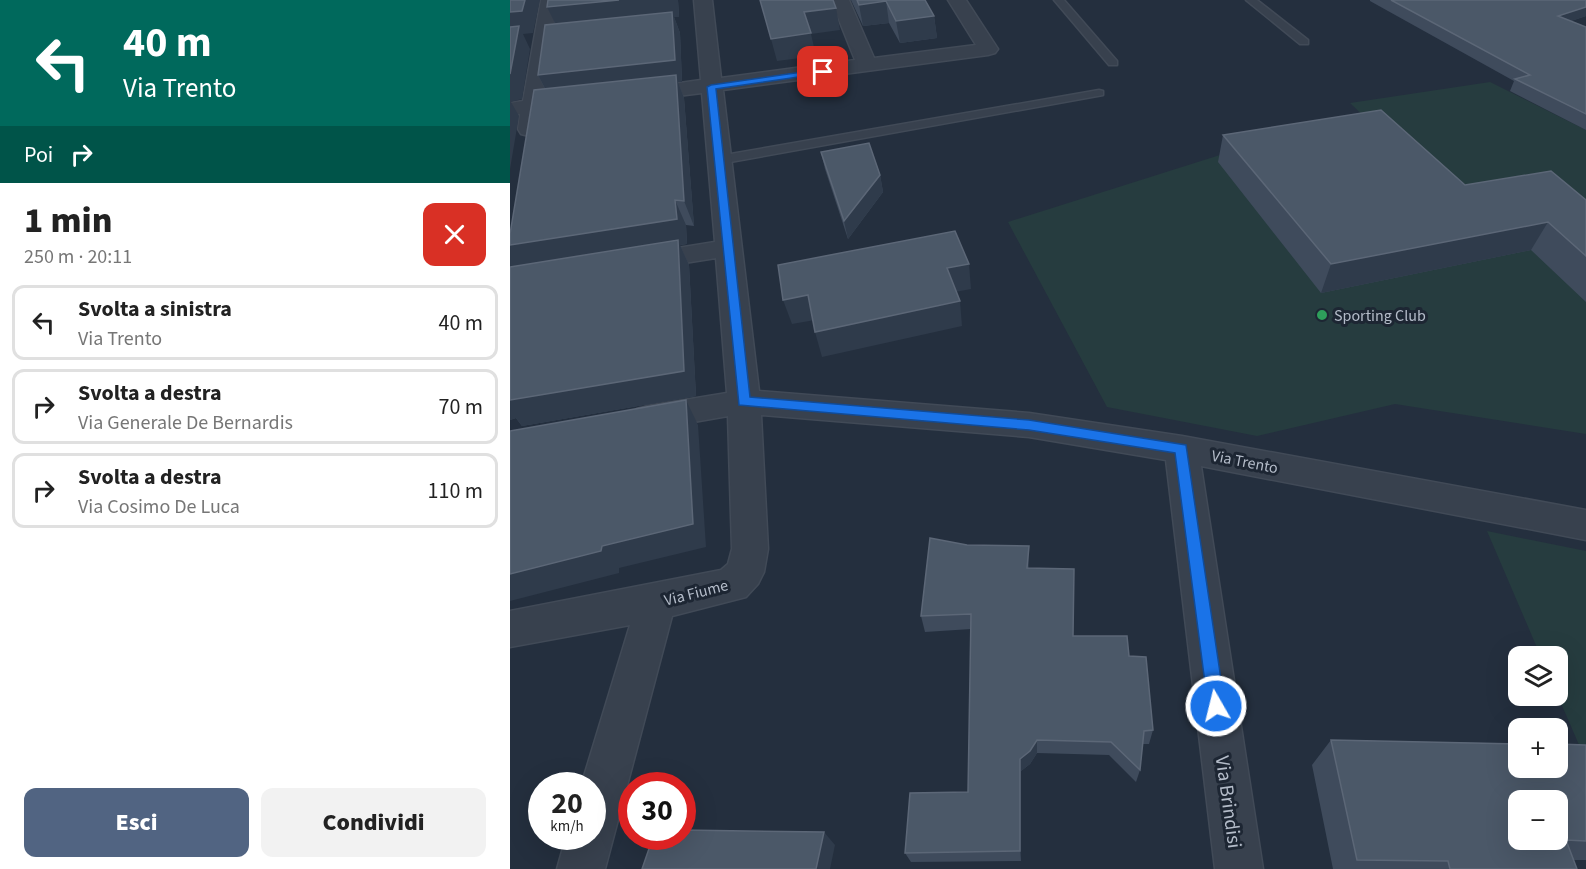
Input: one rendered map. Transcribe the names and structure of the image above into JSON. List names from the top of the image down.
{
  "streets": {
    "street": ["Via Trento", "Via Fiume", "Via Brindisi"]
  },
  "crossings": [
    ["Via Trento", "Via Fiume"],
    ["Via Trento", "Via Brindisi"]
  ],
  "places": ["Sporting Club"],
  "page": {
    "turn": ["40 m", "Via Trento"],
    "then": "Poi",
    "heading": ["1 min", "250 m · 20:11"],
    "list": [
      {
        "name": "Svolta a sinistra",
        "note": "Via Trento",
        "value": "40 m"
      },
      {
        "name": "Svolta a destra",
        "note": "Via Generale De Bernardis",
        "value": "70 m"
      },
      {
        "name": "Svolta a destra",
        "note": "Via Cosimo De Luca",
        "value": "110 m"
      }
    ],
    "map_buttons": ["+", "−"],
    "speed": "20 km/h",
    "limit": "30",
    "buttons": ["Esci", "Condividi"]
  }
}
